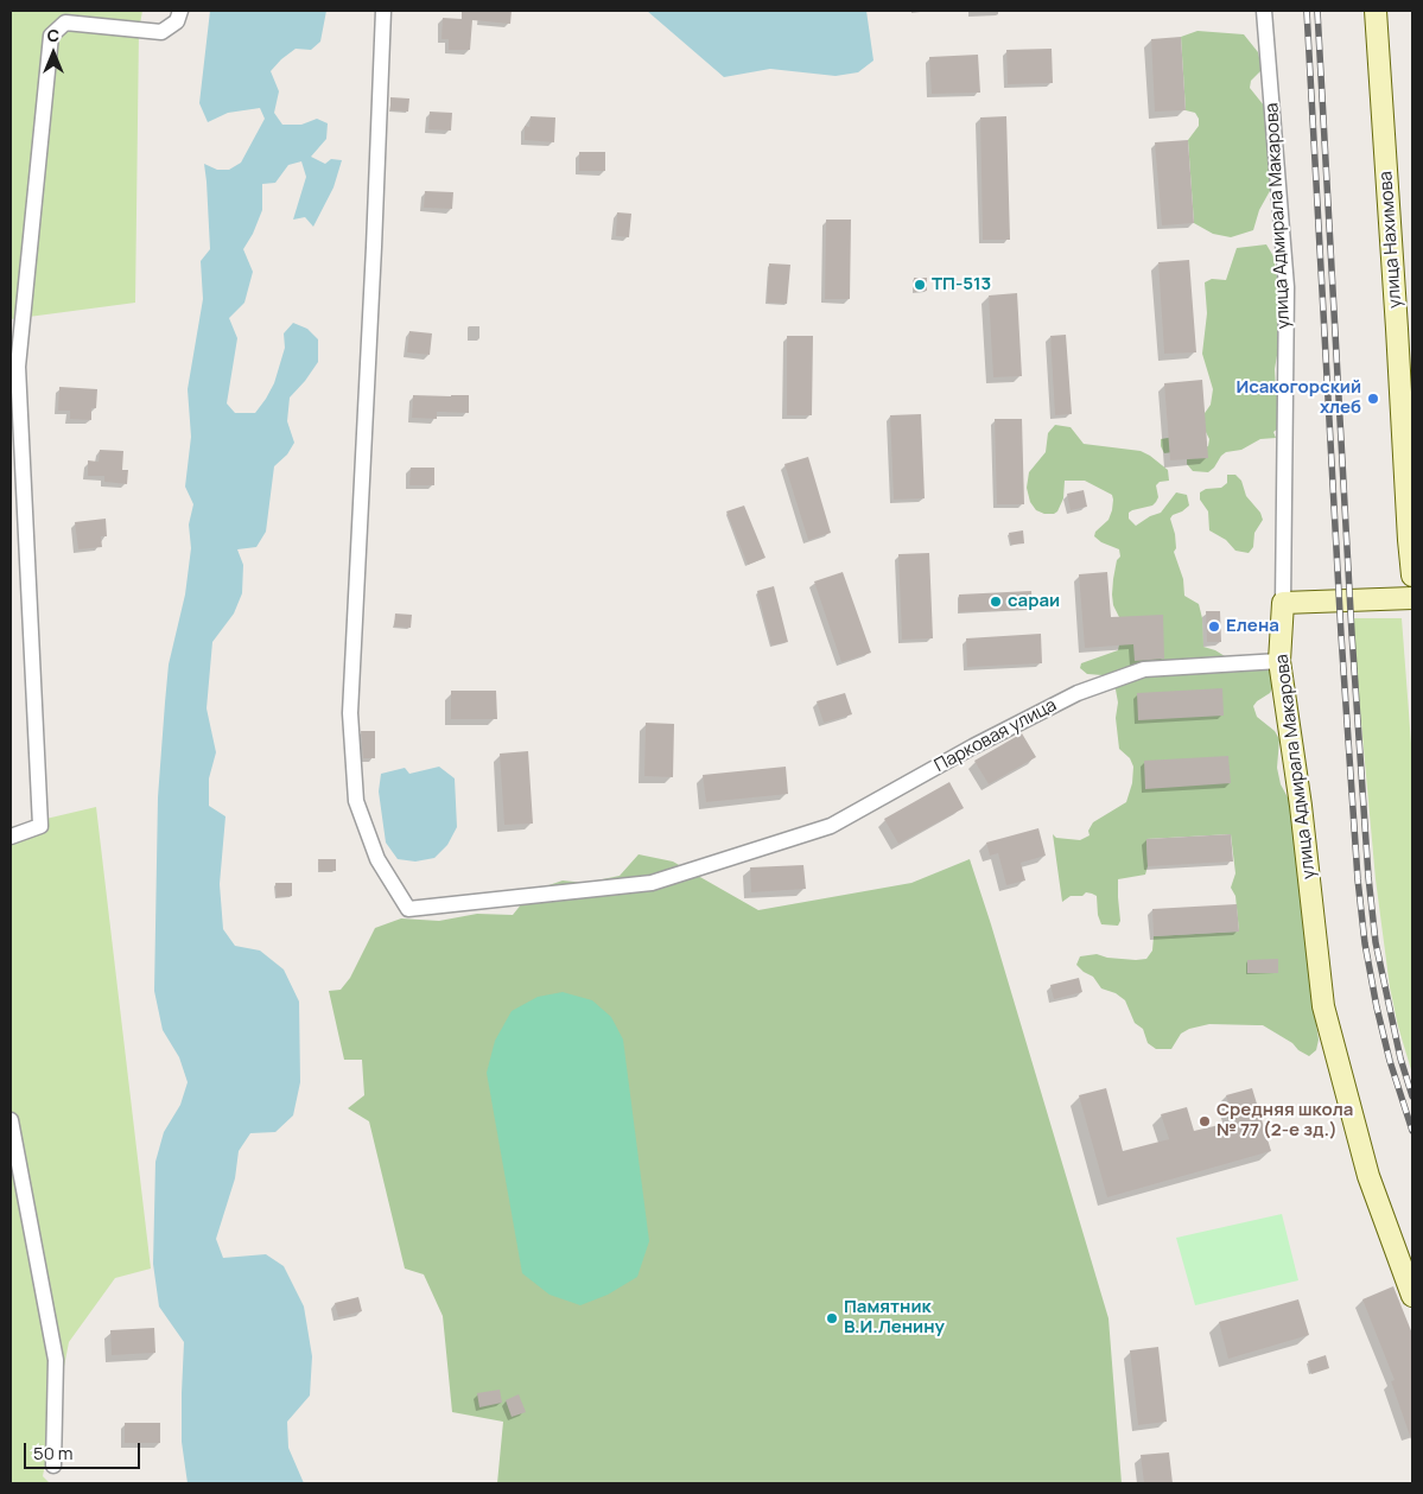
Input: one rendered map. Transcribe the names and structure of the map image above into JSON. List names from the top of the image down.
{
  "streets": {
    "street": ["улица Адмирала Макарова", "улица Нахимова", "Парковая улица"]
  },
  "crossings": [
    ["улица Адмирала Макарова", "Парковая улица"]
  ],
  "places": [
    "ТП-513",
    "Исакогорский хлеб",
    "сараи",
    "Елена",
    "Средняя школа № 77 (2-е зд.)",
    "Памятник В.И.Ленину"
  ],
  "scale_bar": "50 m",
  "north": "top"
}
